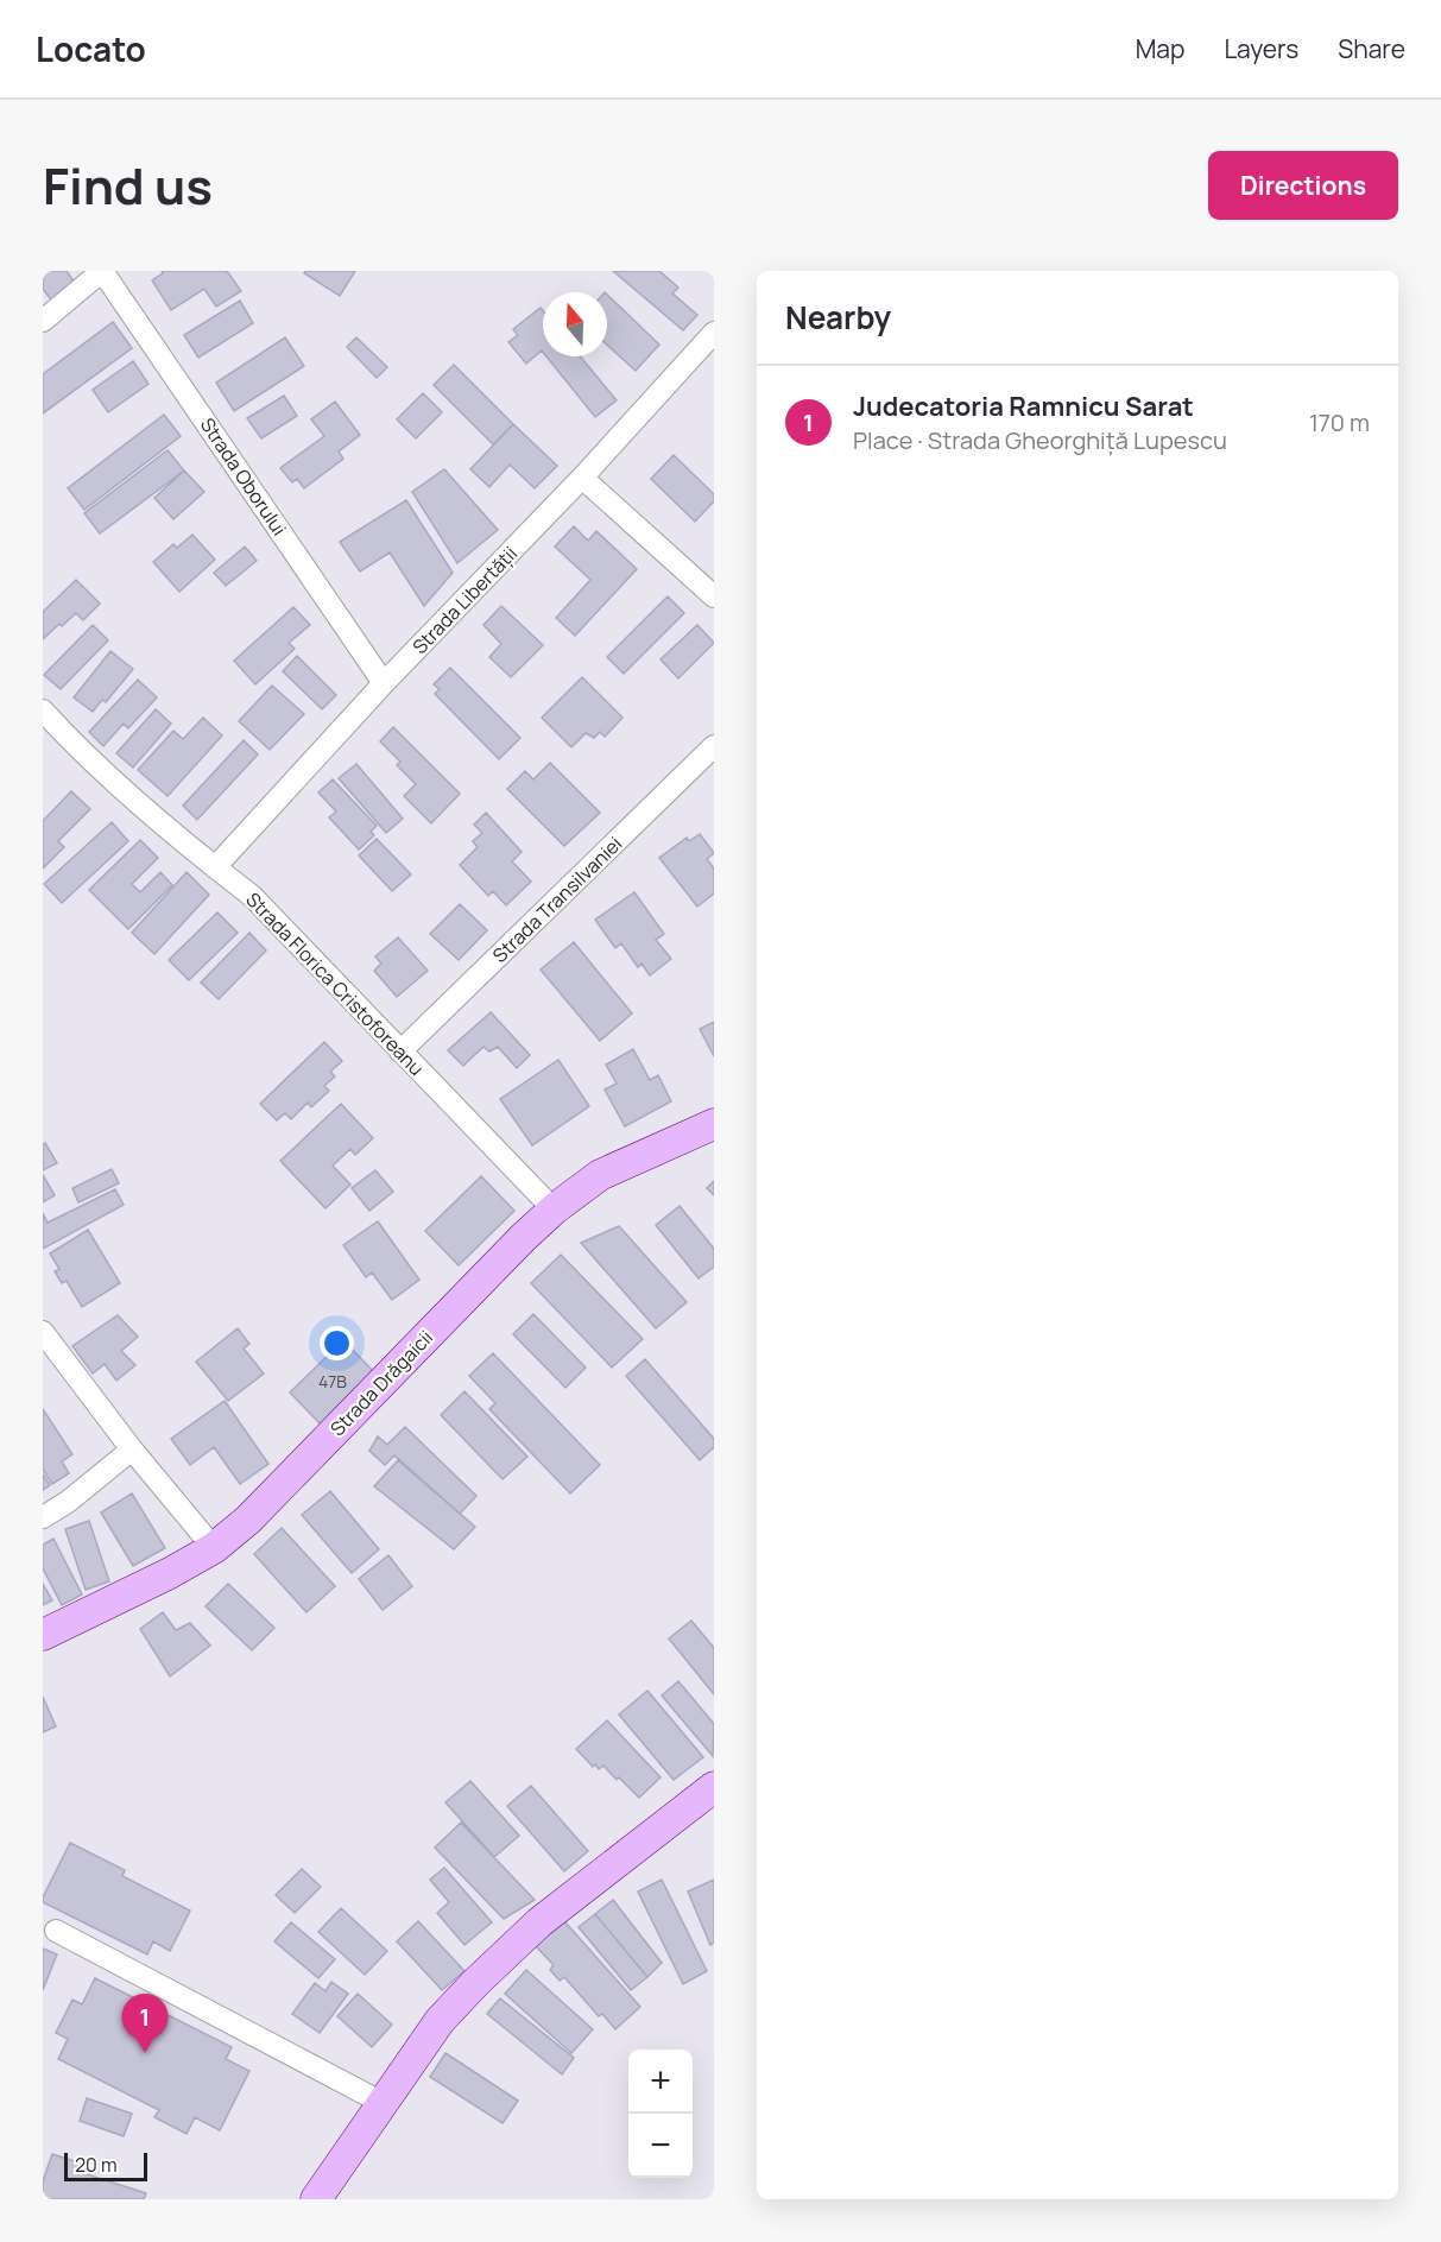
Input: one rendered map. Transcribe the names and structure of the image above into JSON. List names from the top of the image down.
{
  "streets": {
    "street": [
      "Strada Oborului",
      "Strada Libertății",
      "Strada Transilvaniei",
      "Strada Florica Cristoforeanu",
      "Strada Drăgaicii"
    ]
  },
  "crossings": [
    ["Strada Oborului", "Strada Libertății"],
    ["Strada Libertății", "Strada Florica Cristoforeanu"],
    ["Strada Transilvaniei", "Strada Florica Cristoforeanu"],
    ["Strada Florica Cristoforeanu", "Strada Drăgaicii"]
  ],
  "house_numbers": ["47B"],
  "scale_bar": "20 m",
  "north": "top",
  "page": {
    "header": "Locato",
    "nav": ["Map", "Layers", "Share"],
    "title": "Find us",
    "buttons": "Directions",
    "heading": "Nearby",
    "list": [
      {
        "mark": "1",
        "name": "Judecatoria Ramnicu Sarat",
        "note": "Place · Strada Gheorghiță Lupescu",
        "value": "170 m"
      }
    ],
    "pins": "1",
    "map_buttons": ["+", "−"],
    "scale": "20 m"
  }
}
